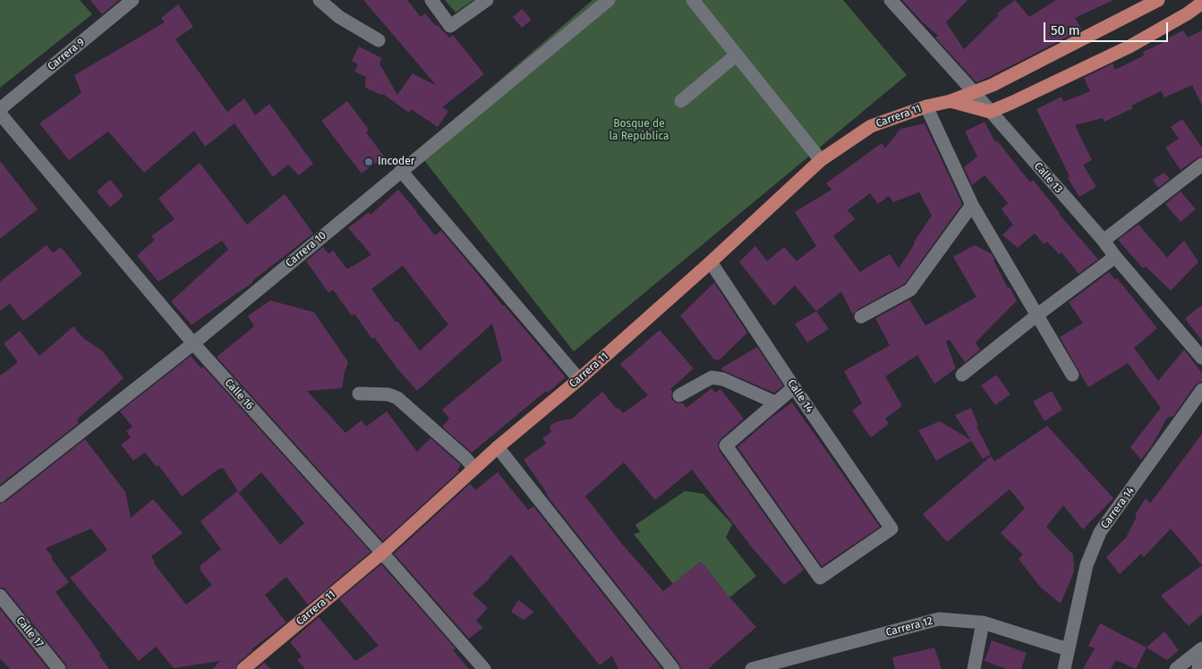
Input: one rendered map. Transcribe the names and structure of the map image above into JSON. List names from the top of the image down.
{
  "streets": {
    "main road": ["Carrera 11"],
    "street": [
      "Carrera 9",
      "Calle 13",
      "Carrera 10",
      "Calle 16",
      "Calle 14",
      "Carrera 14",
      "Carrera 12",
      "Calle 17"
    ]
  },
  "crossings": [
    ["Carrera 11", "Calle 13"],
    ["Carrera 11", "Calle 16"],
    ["Carrera 11", "Calle 14"],
    ["Carrera 10", "Calle 16"],
    ["Carrera 14", "Carrera 12"]
  ],
  "parks": ["Bosque de la República"],
  "places": ["Incoder"],
  "scale_bar": "50 m"
}
